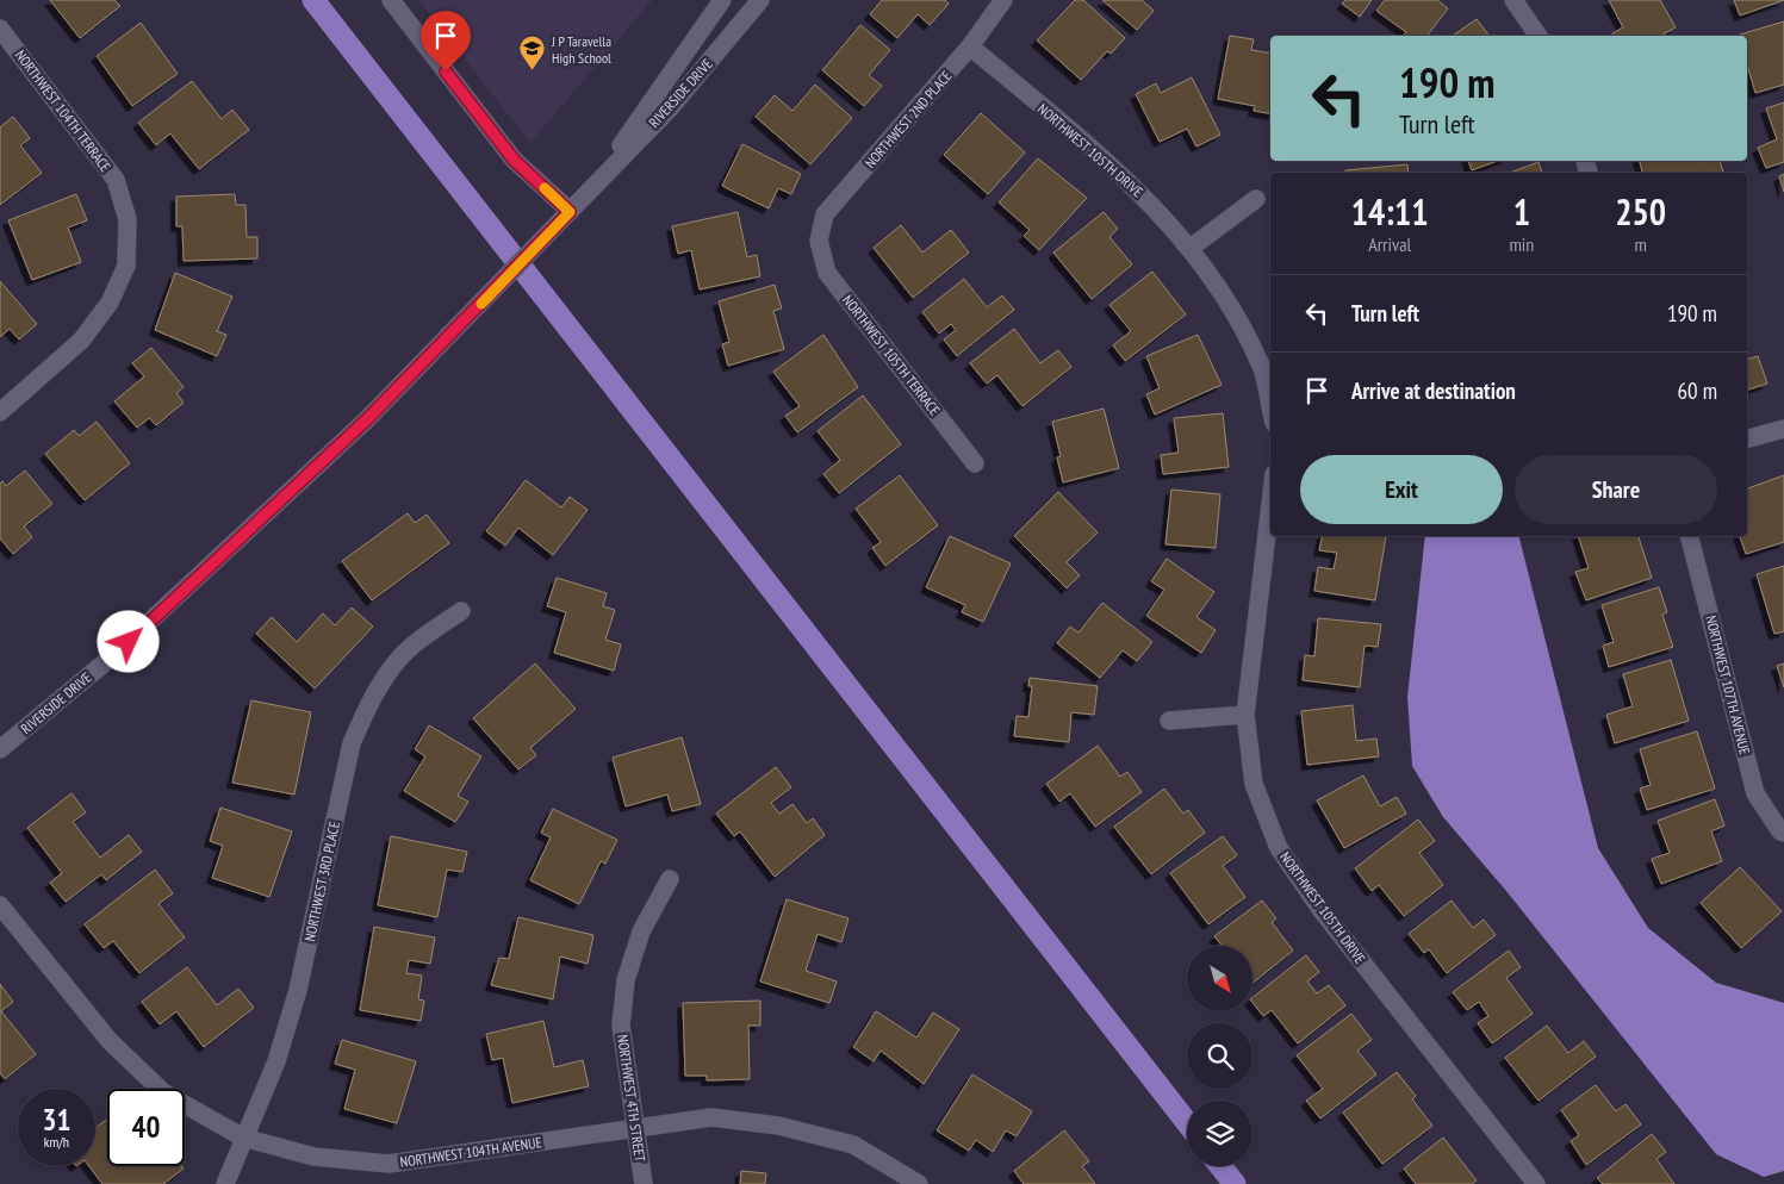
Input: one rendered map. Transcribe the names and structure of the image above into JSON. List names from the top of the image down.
{
  "streets": {
    "street": [
      "RIVERSIDE DRIVE",
      "NORTHWEST 104TH TERRACE",
      "NORTHWEST 2ND PLACE",
      "NORTHWEST 105TH DRIVE",
      "NORTHWEST 105TH TERRACE",
      "NORTHWEST 107TH AVENUE",
      "NORTHWEST 3RD PLACE",
      "NORTHWEST 4TH STREET",
      "NORTHWEST 104TH AVENUE"
    ]
  },
  "crossings": [
    ["NORTHWEST 2ND PLACE", "NORTHWEST 105TH DRIVE"],
    ["NORTHWEST 2ND PLACE", "NORTHWEST 105TH TERRACE"],
    ["NORTHWEST 3RD PLACE", "NORTHWEST 104TH AVENUE"],
    ["NORTHWEST 4TH STREET", "NORTHWEST 104TH AVENUE"]
  ],
  "places": {
    "school or university": ["J P Taravella High School"]
  },
  "north": "bottom right",
  "page": {
    "turn": ["190 m", "Turn left"],
    "eta": [
      "14:11",
      "Arrival",
      "1",
      "min",
      "250",
      "m"
    ],
    "list": [
      {
        "name": "Turn left",
        "value": "190 m"
      },
      {
        "name": "Arrive at destination",
        "value": "60 m"
      }
    ],
    "buttons": ["Exit", "Share"],
    "speed": "31 km/h",
    "limit": "40"
  }
}
